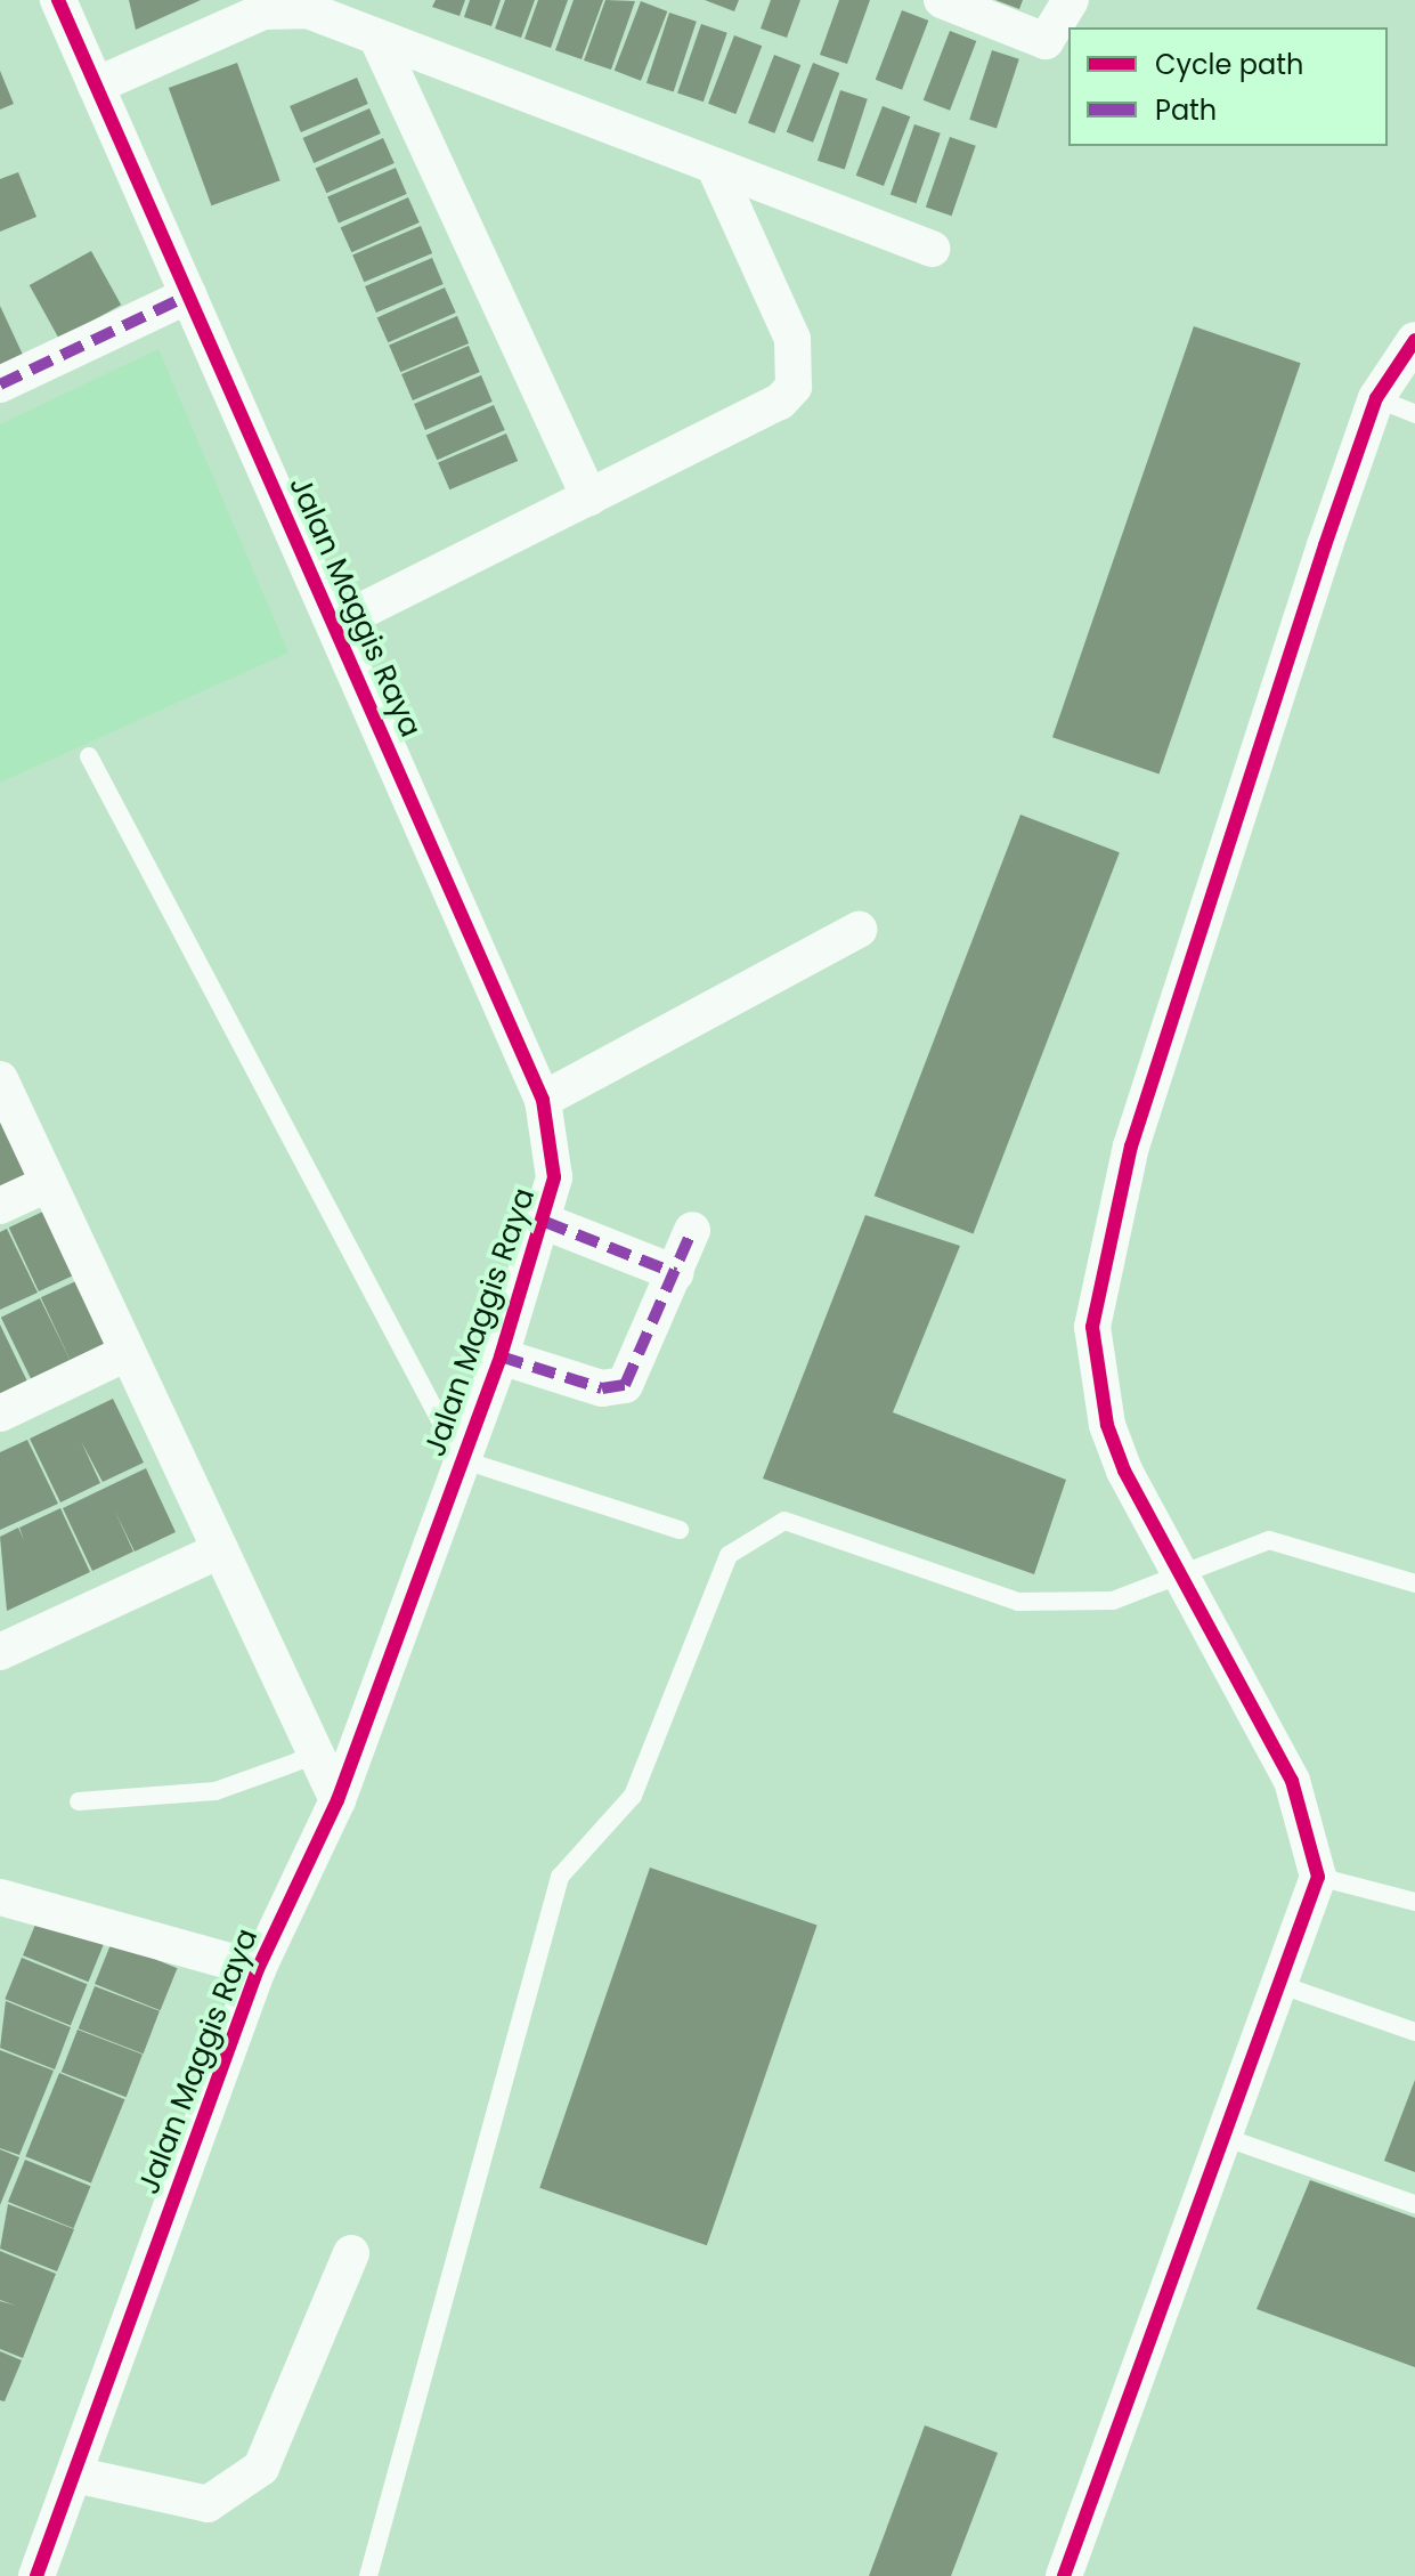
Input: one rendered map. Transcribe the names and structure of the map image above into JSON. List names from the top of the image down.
{
  "streets": {
    "street": ["Jalan Maggis Raya"]
  },
  "legend": ["Cycle path", "Path"]
}
